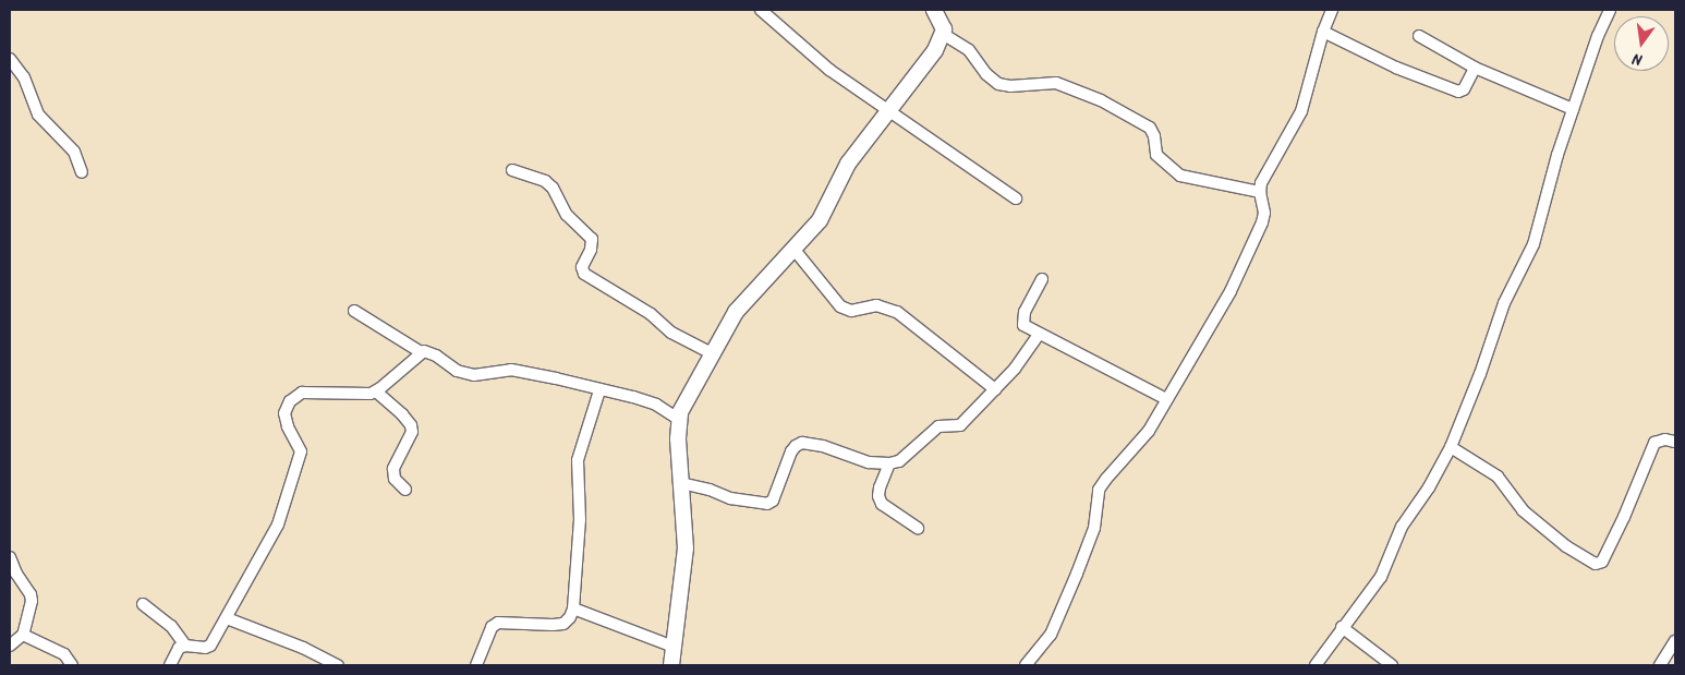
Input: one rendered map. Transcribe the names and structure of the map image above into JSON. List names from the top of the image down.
{
  "north": "bottom"
}
